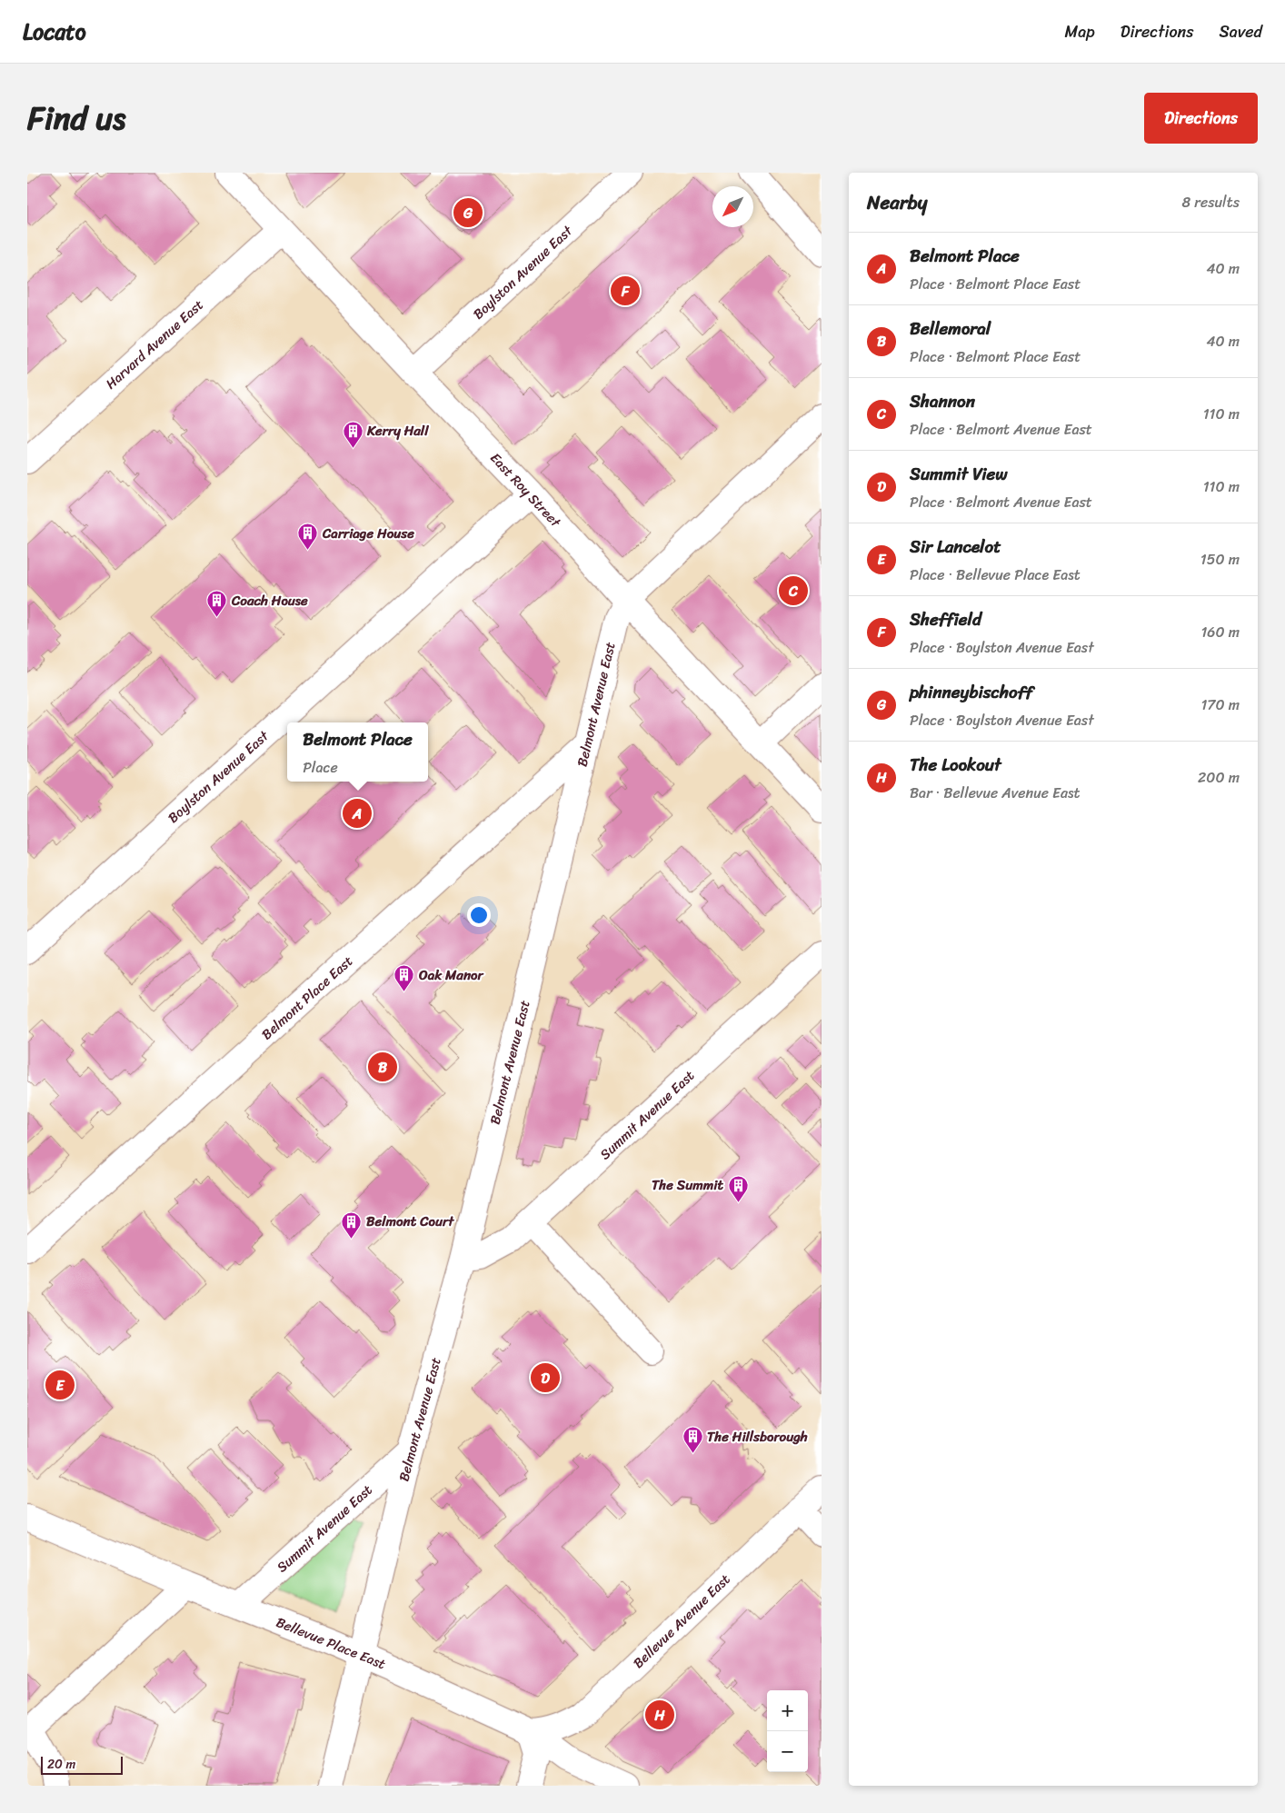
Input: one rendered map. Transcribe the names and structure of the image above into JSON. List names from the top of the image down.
{
  "streets": {
    "street": [
      "Boylston Avenue East",
      "Harvard Avenue East",
      "East Roy Street",
      "Belmont Avenue East",
      "Belmont Place East",
      "Summit Avenue East",
      "Bellevue Avenue East",
      "Bellevue Place East"
    ]
  },
  "crossings": [
    ["Boylston Avenue East", "East Roy Street"],
    ["Harvard Avenue East", "East Roy Street"],
    ["East Roy Street", "Belmont Avenue East"],
    ["Belmont Avenue East", "Belmont Place East"],
    ["Belmont Avenue East", "Summit Avenue East"],
    ["Belmont Avenue East", "Bellevue Place East"],
    ["Summit Avenue East", "Bellevue Place East"],
    ["Bellevue Avenue East", "Bellevue Place East"]
  ],
  "places": {
    "building": [
      "Kerry Hall",
      "Carriage House",
      "Coach House",
      "Oak Manor",
      "The Summit",
      "Belmont Court",
      "The Hillsborough"
    ]
  },
  "scale_bar": "20 m",
  "north": "bottom left",
  "page": {
    "header": "Locato",
    "nav": ["Map", "Directions", "Saved"],
    "title": "Find us",
    "buttons": "Directions",
    "heading": ["Nearby", "8 results"],
    "pins": [
      "G",
      "F",
      "C",
      "A",
      "B",
      "D",
      "E",
      "H"
    ],
    "list": [
      {
        "mark": "A",
        "name": "Belmont Place",
        "note": "Place · Belmont Place East",
        "value": "40 m"
      },
      {
        "mark": "B",
        "name": "Bellemoral",
        "note": "Place · Belmont Place East",
        "value": "40 m"
      },
      {
        "mark": "C",
        "name": "Shannon",
        "note": "Place · Belmont Avenue East",
        "value": "110 m"
      },
      {
        "mark": "D",
        "name": "Summit View",
        "note": "Place · Belmont Avenue East",
        "value": "110 m"
      },
      {
        "mark": "E",
        "name": "Sir Lancelot",
        "note": "Place · Bellevue Place East",
        "value": "150 m"
      },
      {
        "mark": "F",
        "name": "Sheffield",
        "note": "Place · Boylston Avenue East",
        "value": "160 m"
      },
      {
        "mark": "G",
        "name": "phinneybischoff",
        "note": "Place · Boylston Avenue East",
        "value": "170 m"
      },
      {
        "mark": "H",
        "name": "The Lookout",
        "note": "Bar · Bellevue Avenue East",
        "value": "200 m"
      }
    ],
    "popup": ["Belmont Place", "Place"],
    "map_buttons": ["+", "−"],
    "scale": "20 m"
  }
}
